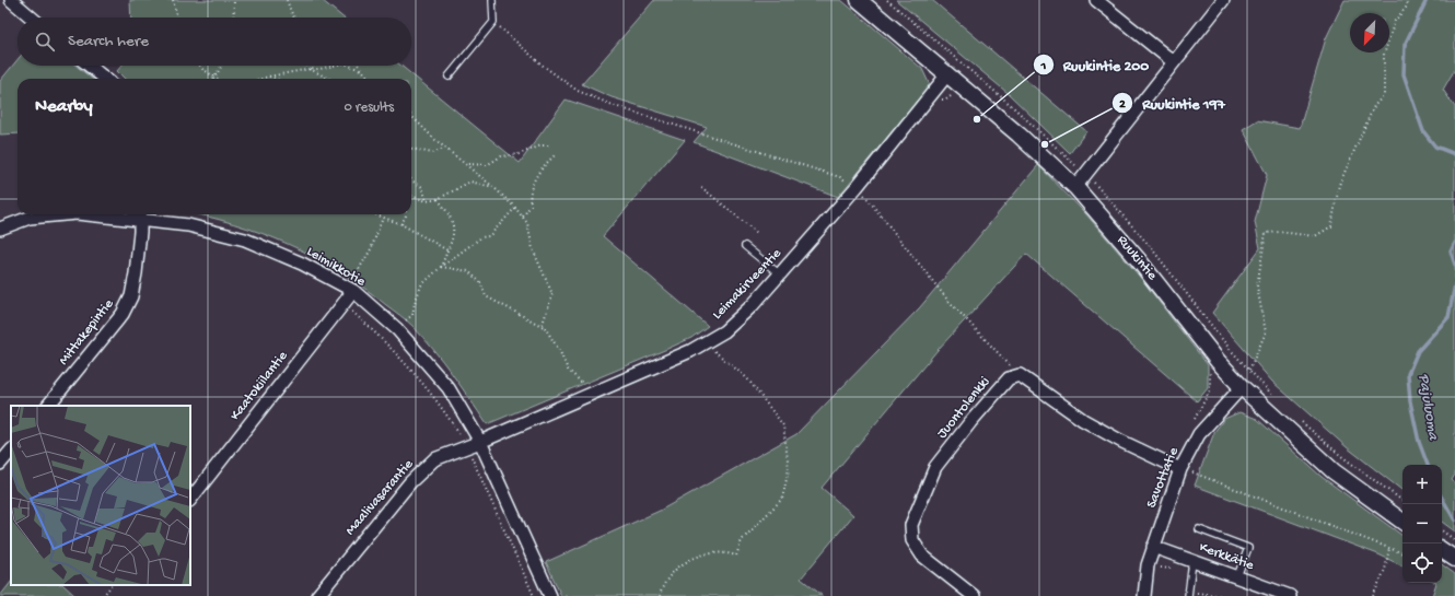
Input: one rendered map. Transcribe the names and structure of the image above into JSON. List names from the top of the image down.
{
  "streets": {
    "street": [
      "Ruukintie",
      "Leimikkotie",
      "Leimakirveentie",
      "Mittakepintie",
      "Kaatokiilantie",
      "Juontolenkki",
      "Savottatie",
      "Maalivasarantie",
      "Kerkkätie"
    ]
  },
  "crossings": [
    ["Ruukintie", "Leimakirveentie"],
    ["Ruukintie", "Savottatie"],
    ["Leimikkotie", "Leimakirveentie"],
    ["Leimikkotie", "Mittakepintie"],
    ["Leimikkotie", "Kaatokiilantie"],
    ["Leimikkotie", "Maalivasarantie"],
    ["Leimakirveentie", "Maalivasarantie"],
    ["Savottatie", "Kerkkätie"]
  ],
  "water": ["Pajuluoma"],
  "places": ["Ruukintie 200", "Ruukintie 197"],
  "north": "bottom left",
  "page": {
    "search": "Search here",
    "heading": ["Nearby", "0 results"],
    "map_buttons": ["+", "−"]
  }
}
